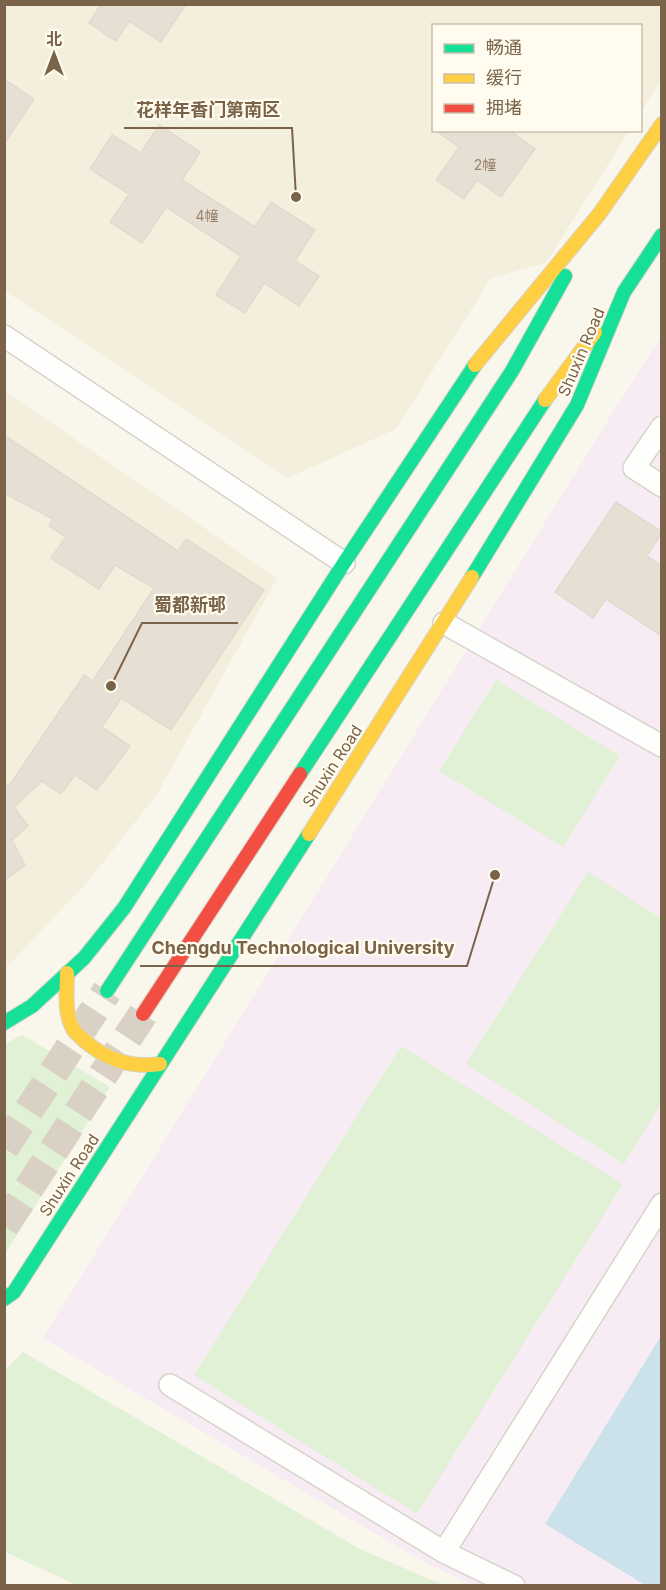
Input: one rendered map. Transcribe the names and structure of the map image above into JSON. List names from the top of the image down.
{
  "streets": {
    "main road": ["Shuxin Road"]
  },
  "places": ["花样年香门第南区", "蜀都新邨", "Chengdu Technological University"],
  "house_numbers": ["2幢", "4幢"],
  "legend": ["畅通", "缓行", "拥堵"],
  "north": "top"
}
